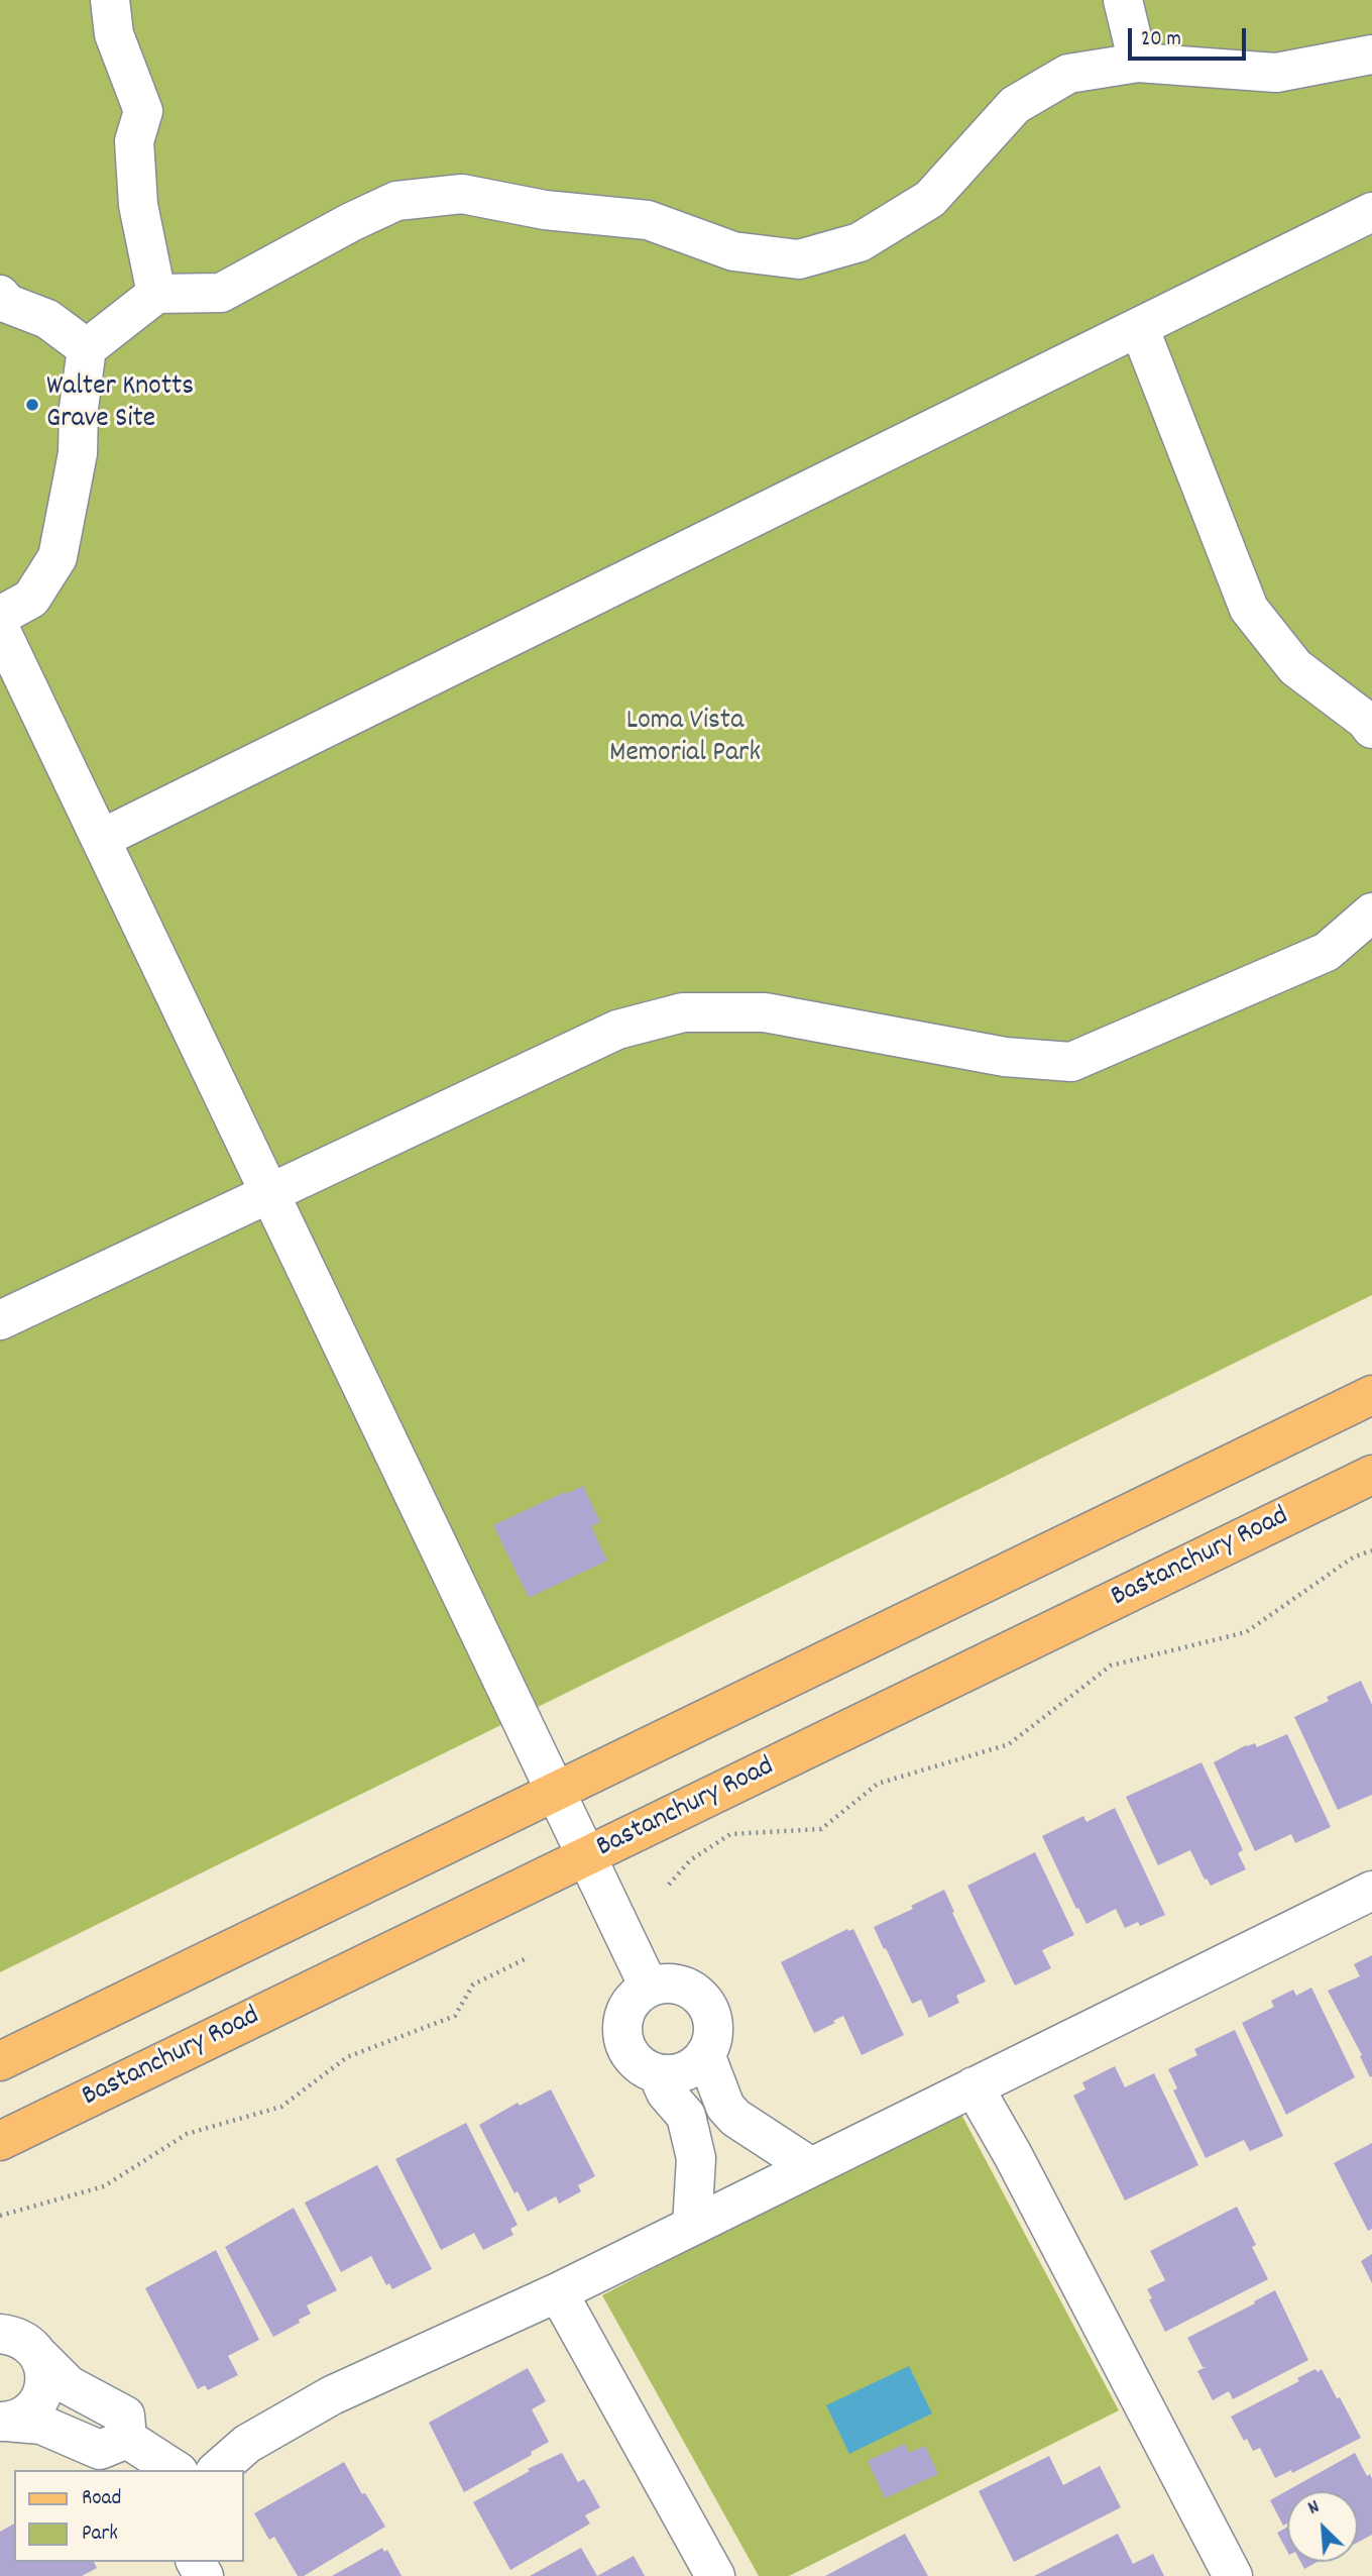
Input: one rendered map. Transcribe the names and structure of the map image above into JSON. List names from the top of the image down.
{
  "streets": {
    "main road": ["Bastanchury Road"]
  },
  "parks": ["Loma Vista Memorial Park"],
  "places": ["Walter Knotts Grave Site"],
  "legend": ["Road", "Park"],
  "scale_bar": "20 m",
  "north": "top left"
}
